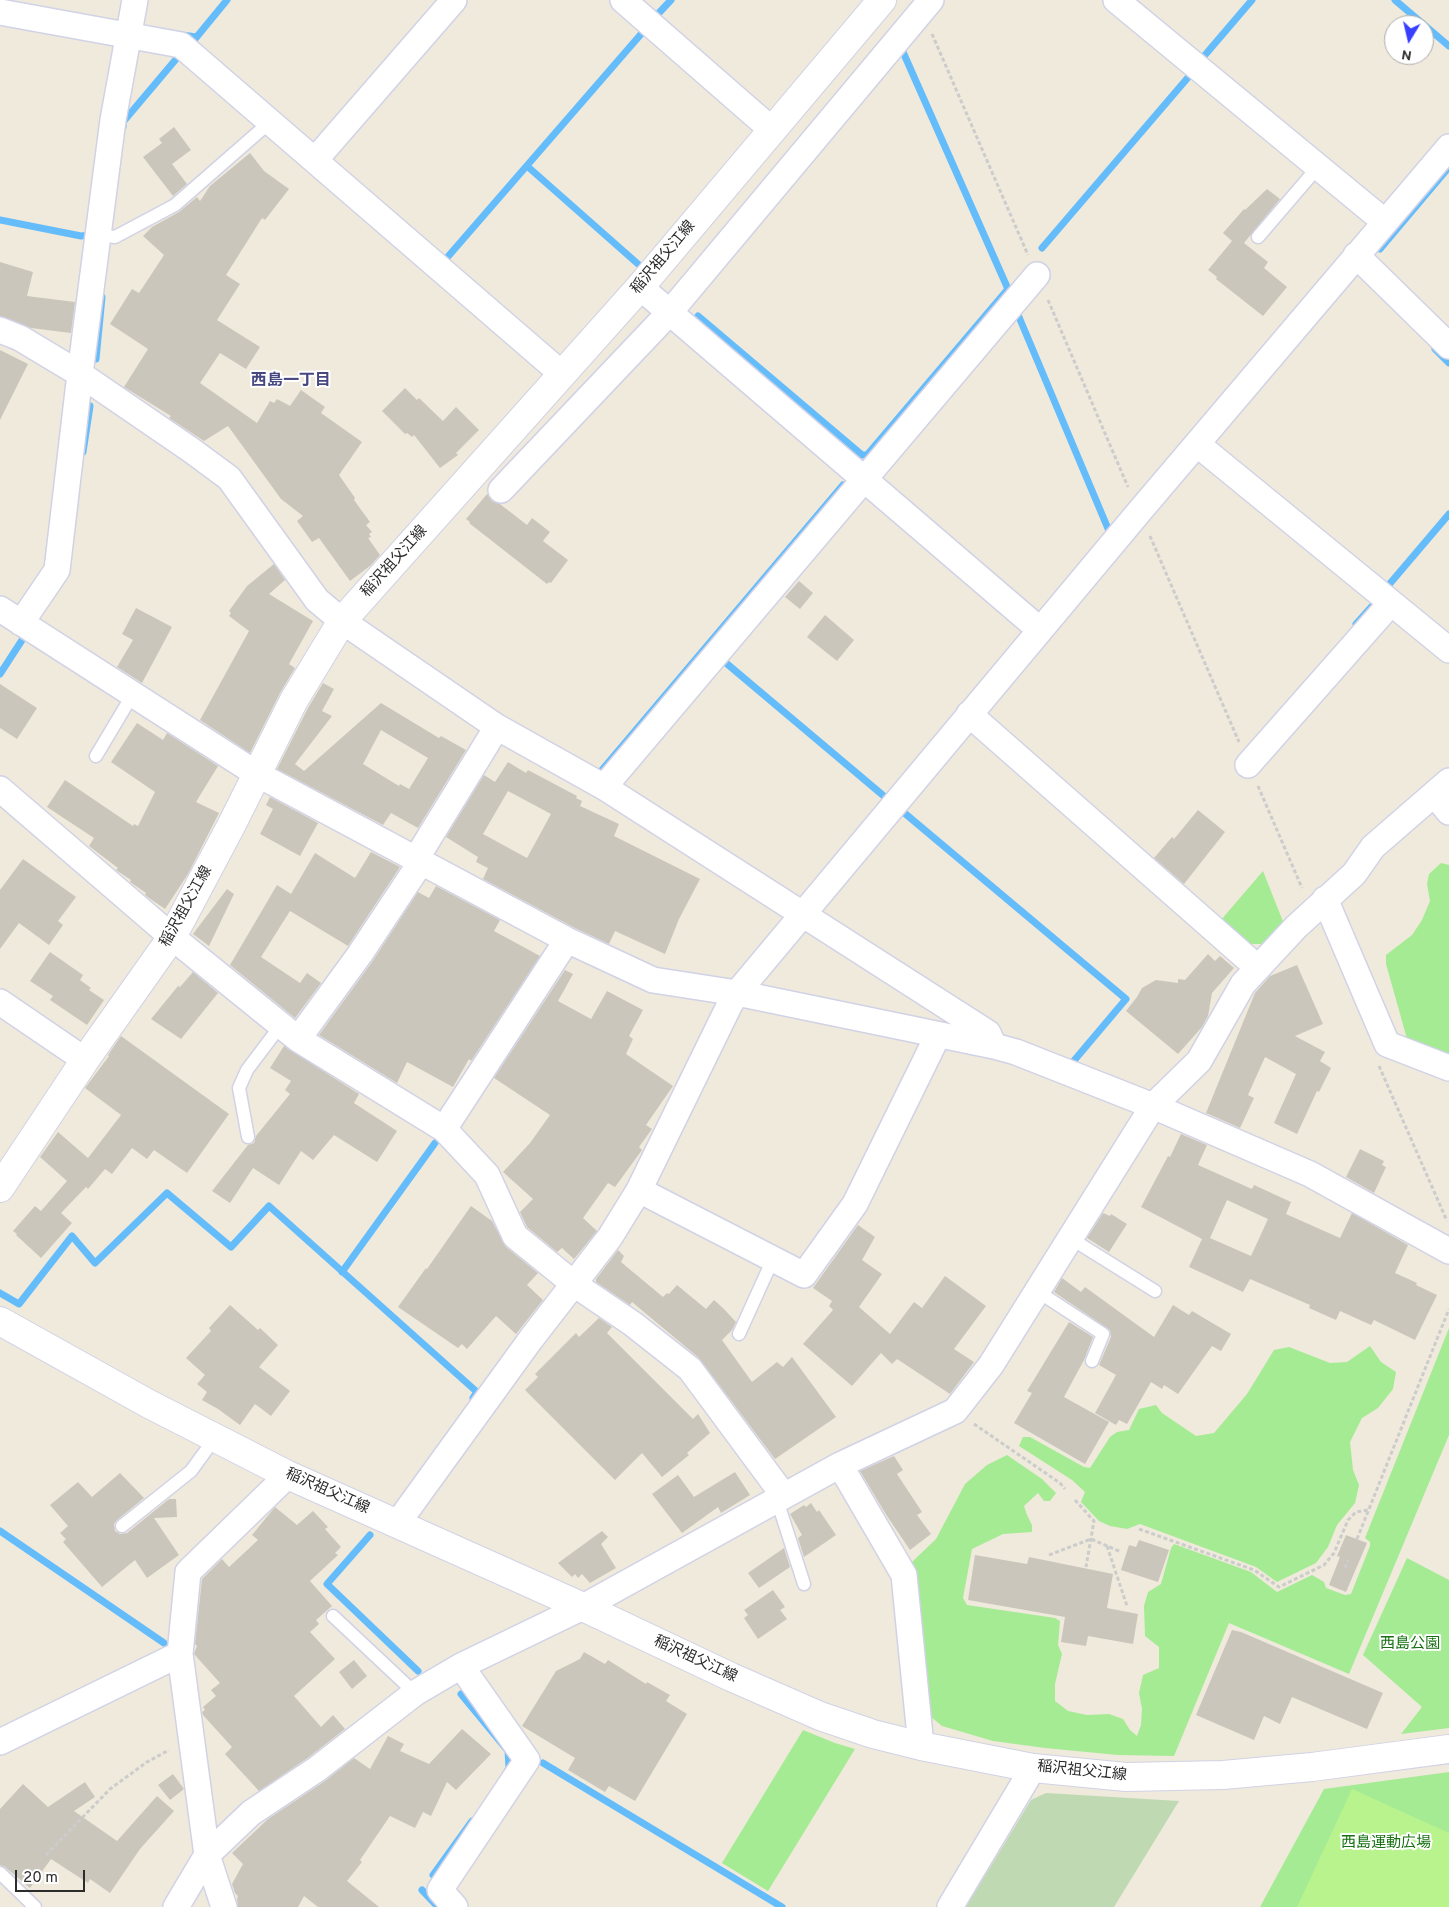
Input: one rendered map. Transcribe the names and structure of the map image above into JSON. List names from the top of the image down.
{
  "streets": {
    "main road": ["稲沢祖父江線"]
  },
  "districts": ["西島一丁目"],
  "parks": ["西島公園", "西島運動広場"],
  "scale_bar": "20 m",
  "north": "bottom"
}
